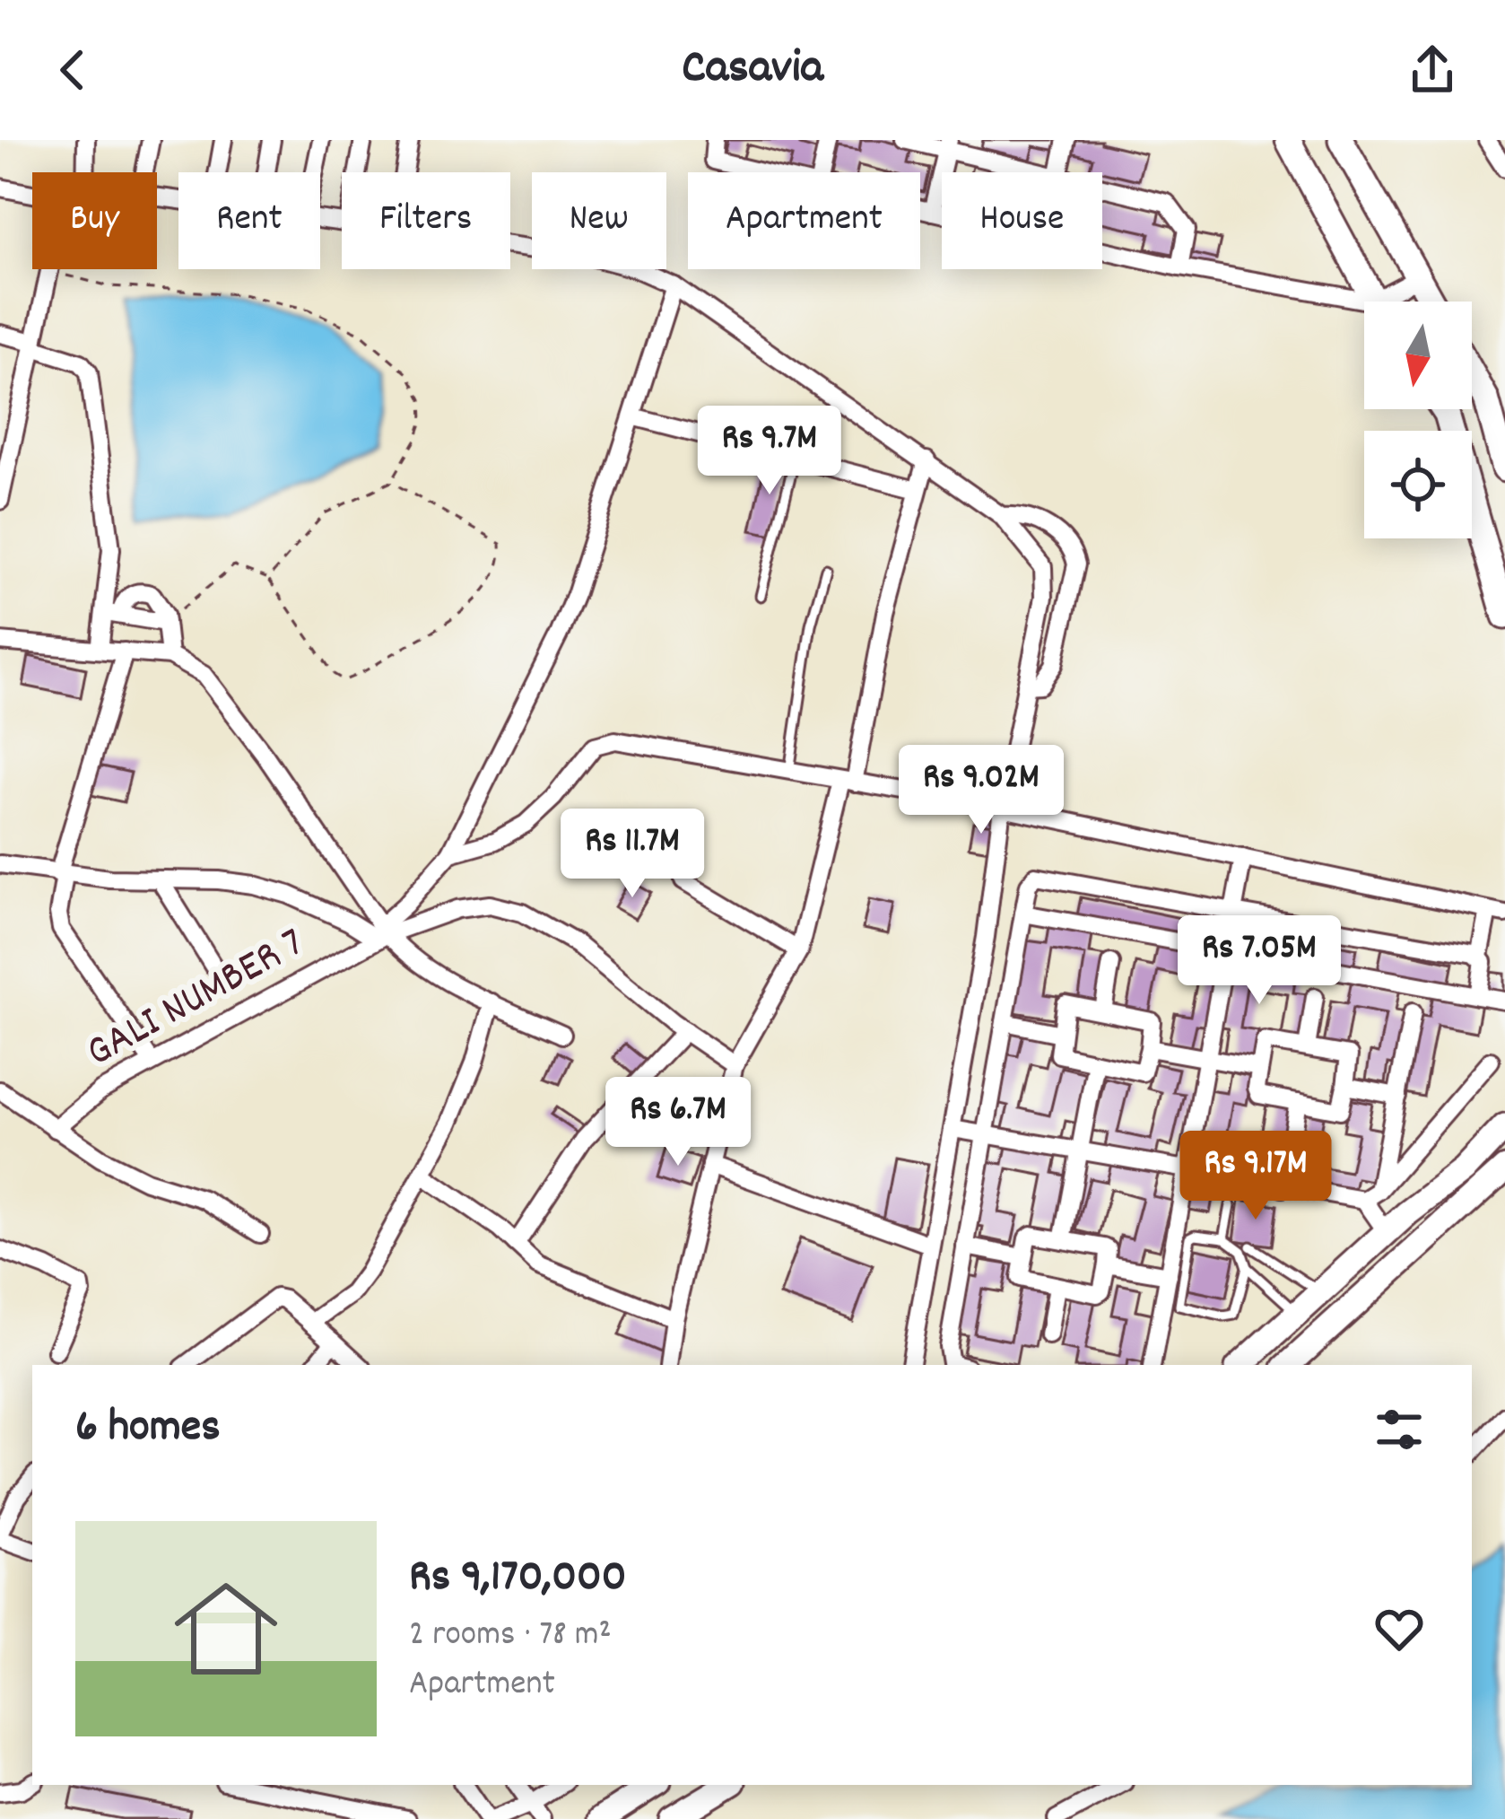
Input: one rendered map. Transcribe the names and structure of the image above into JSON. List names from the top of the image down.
{
  "streets": {
    "street": ["GALI NUMBER 7"]
  },
  "north": "bottom",
  "page": {
    "header": "Casavia",
    "chip": [
      "Buy",
      "Rent",
      "Filters",
      "New",
      "Apartment",
      "House"
    ],
    "price": [
      "Rs 9.7M",
      "Rs 9.02M",
      "Rs 11.7M",
      "Rs 7.05M",
      "Rs 6.7M",
      "Rs 9.17M"
    ],
    "heading": "6 homes",
    "list": [
      {
        "name": "Rs 9,170,000",
        "note": "2 rooms · 78 m² · Apartment"
      }
    ]
  }
}
